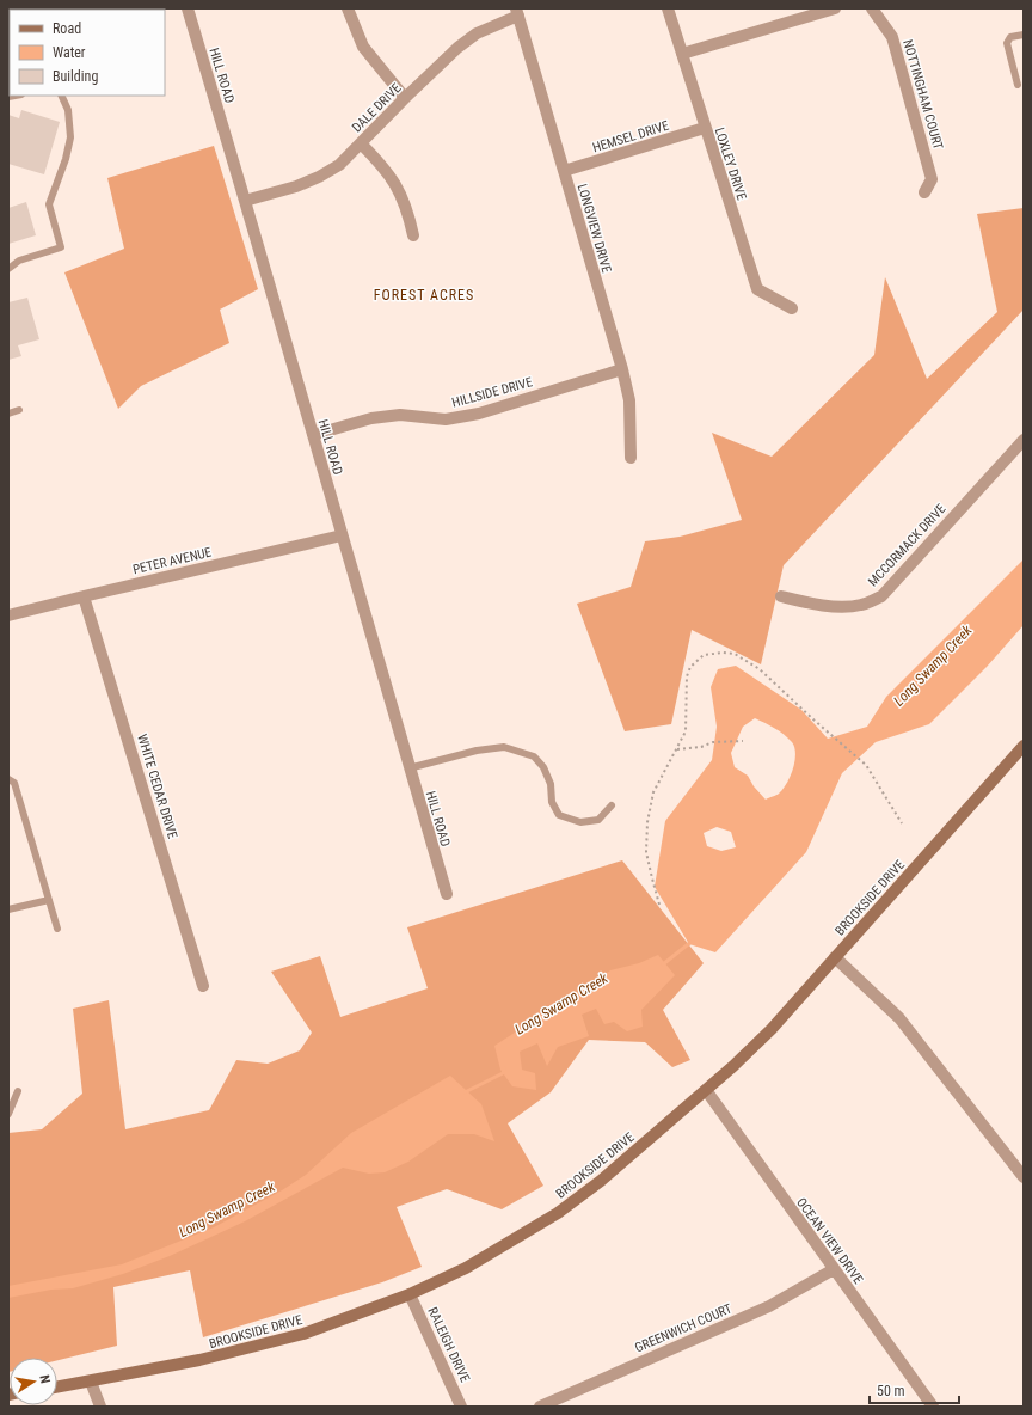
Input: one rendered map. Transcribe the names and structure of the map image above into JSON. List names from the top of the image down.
{
  "streets": {
    "street": [
      "HILL ROAD",
      "NOTTINGHAM COURT",
      "DALE DRIVE",
      "HEMSEL DRIVE",
      "LOXLEY DRIVE",
      "LONGVIEW DRIVE",
      "HILLSIDE DRIVE",
      "MCCORMACK DRIVE",
      "PETER AVENUE",
      "WHITE CEDAR DRIVE",
      "BROOKSIDE DRIVE",
      "OCEAN VIEW DRIVE",
      "GREENWICH COURT",
      "RALEIGH DRIVE"
    ]
  },
  "crossings": [
    ["HILL ROAD", "DALE DRIVE"],
    ["HILL ROAD", "HILLSIDE DRIVE"],
    ["HILL ROAD", "PETER AVENUE"],
    ["DALE DRIVE", "LONGVIEW DRIVE"],
    ["HEMSEL DRIVE", "LOXLEY DRIVE"],
    ["HEMSEL DRIVE", "LONGVIEW DRIVE"],
    ["LONGVIEW DRIVE", "HILLSIDE DRIVE"],
    ["PETER AVENUE", "WHITE CEDAR DRIVE"],
    ["BROOKSIDE DRIVE", "OCEAN VIEW DRIVE"],
    ["BROOKSIDE DRIVE", "RALEIGH DRIVE"],
    ["OCEAN VIEW DRIVE", "GREENWICH COURT"]
  ],
  "districts": ["FOREST ACRES"],
  "water": ["Long Swamp Creek"],
  "legend": ["Road", "Water", "Building"],
  "scale_bar": "50 m",
  "north": "right"
}
